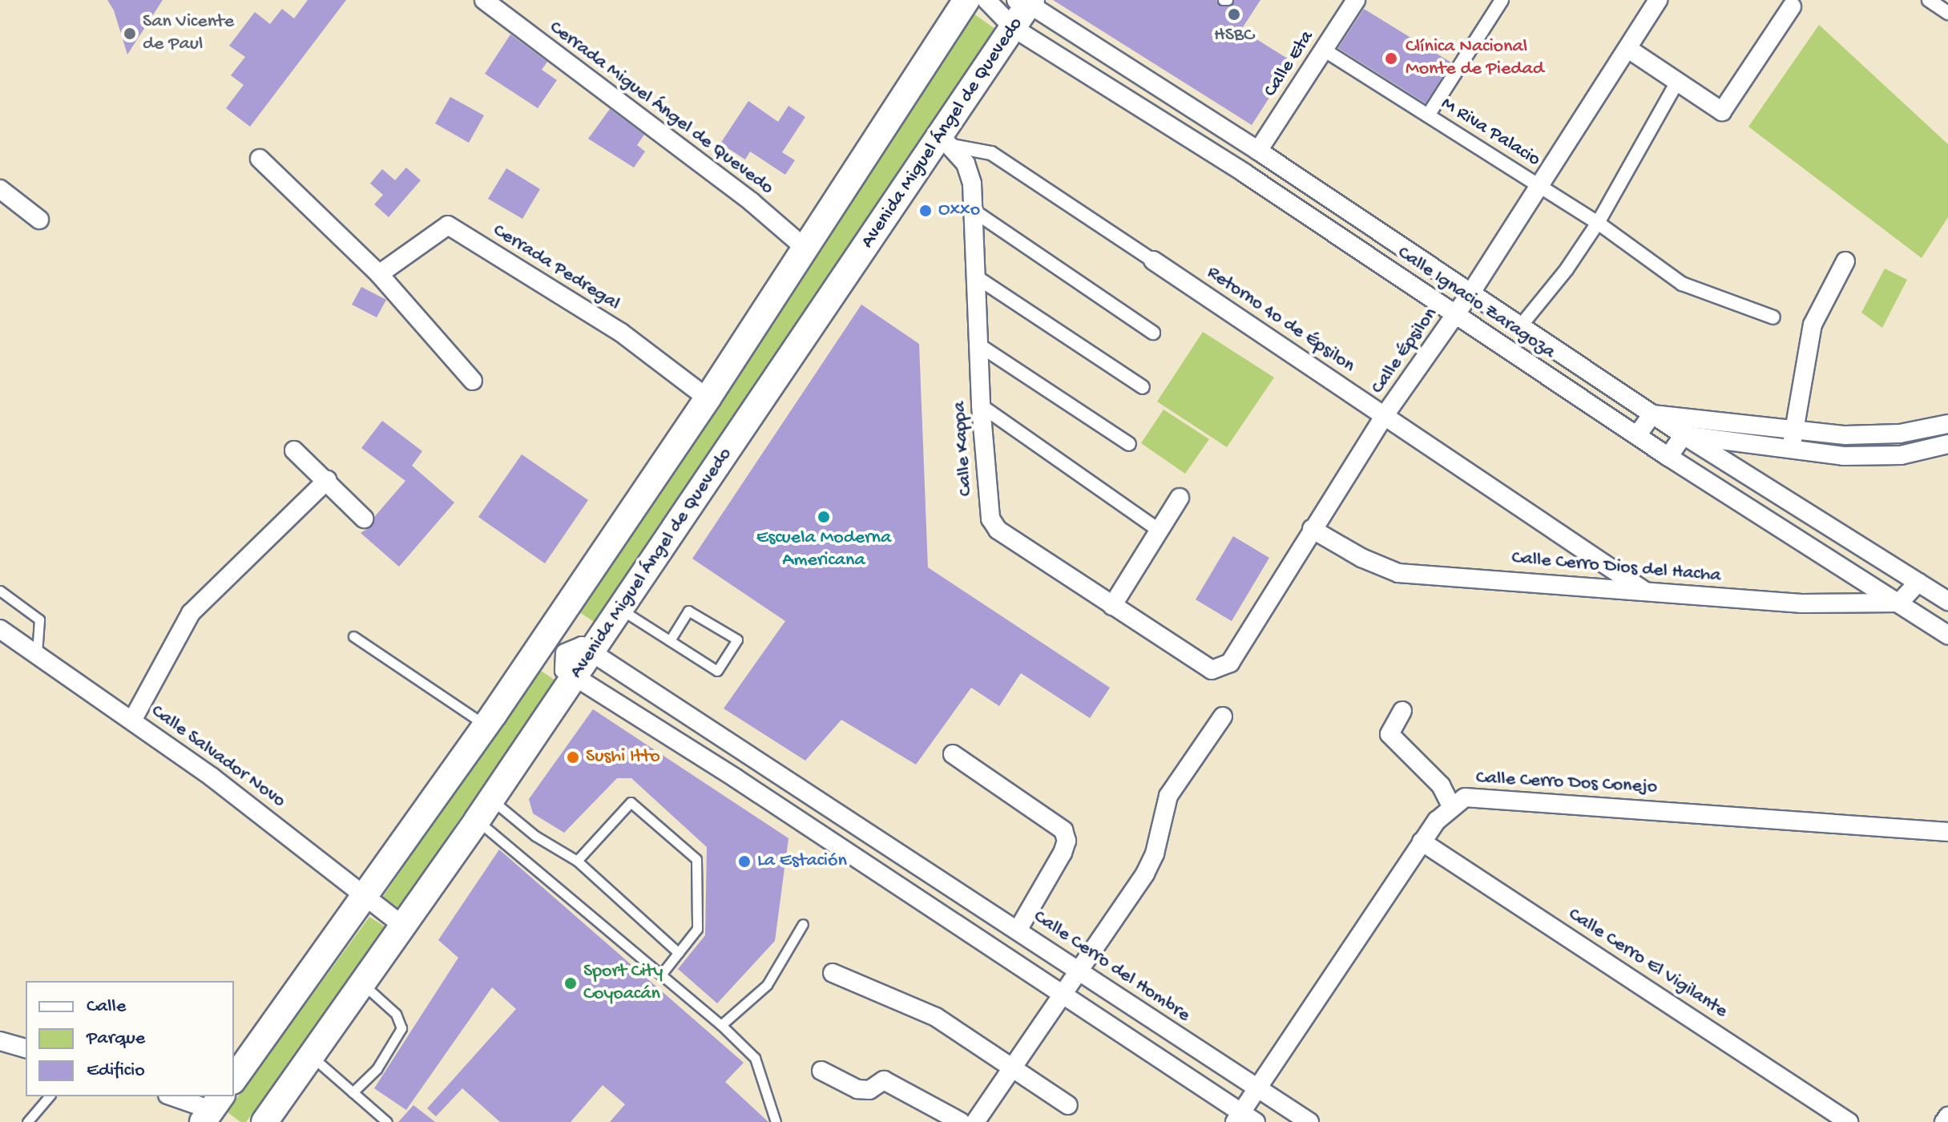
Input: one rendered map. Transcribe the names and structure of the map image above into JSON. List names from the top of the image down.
{
  "streets": {
    "main road": ["Avenida Miguel Ángel de Quevedo"],
    "street": [
      "Calle Eta",
      "Cerrada Miguel Ángel de Quevedo",
      "M Riva Palacio",
      "Cerrada Pedregal",
      "Calle Ignacio Zaragoza",
      "Retorno 4o de Épsilon",
      "Calle Épsilon",
      "Calle Kappa",
      "Calle Cerro Dios del Hacha",
      "Calle Salvador Novo",
      "Calle Cerro Dos Conejo",
      "Calle Cerro El Vigilante",
      "Calle Cerro del Hombre"
    ]
  },
  "crossings": [
    ["Calle Eta", "M Riva Palacio"],
    ["Calle Eta", "Calle Ignacio Zaragoza"],
    ["Cerrada Miguel Ángel de Quevedo", "Avenida Miguel Ángel de Quevedo"],
    ["M Riva Palacio", "Calle Épsilon"],
    ["Avenida Miguel Ángel de Quevedo", "Cerrada Pedregal"],
    ["Avenida Miguel Ángel de Quevedo", "Calle Ignacio Zaragoza"],
    ["Avenida Miguel Ángel de Quevedo", "Calle Kappa"],
    ["Avenida Miguel Ángel de Quevedo", "Calle Salvador Novo"],
    ["Avenida Miguel Ángel de Quevedo", "Calle Cerro del Hombre"],
    ["Calle Ignacio Zaragoza", "Calle Épsilon"],
    ["Calle Ignacio Zaragoza", "Calle Cerro Dios del Hacha"],
    ["Retorno 4o de Épsilon", "Calle Épsilon"],
    ["Retorno 4o de Épsilon", "Calle Cerro Dios del Hacha"],
    ["Calle Épsilon", "Calle Kappa"],
    ["Calle Épsilon", "Calle Cerro Dios del Hacha"],
    ["Calle Cerro Dos Conejo", "Calle Cerro El Vigilante"],
    ["Calle Cerro Dos Conejo", "Calle Cerro del Hombre"]
  ],
  "places": [
    "HSBC",
    "San Vicente de Paul",
    "Clínica Nacional Monte de Piedad",
    "Oxxo",
    "Escuela Moderna Americana",
    "Sushi Itto",
    "La Estación",
    "Sport City Coyoacán"
  ],
  "legend": ["Calle", "Parque", "Edificio"]
}
